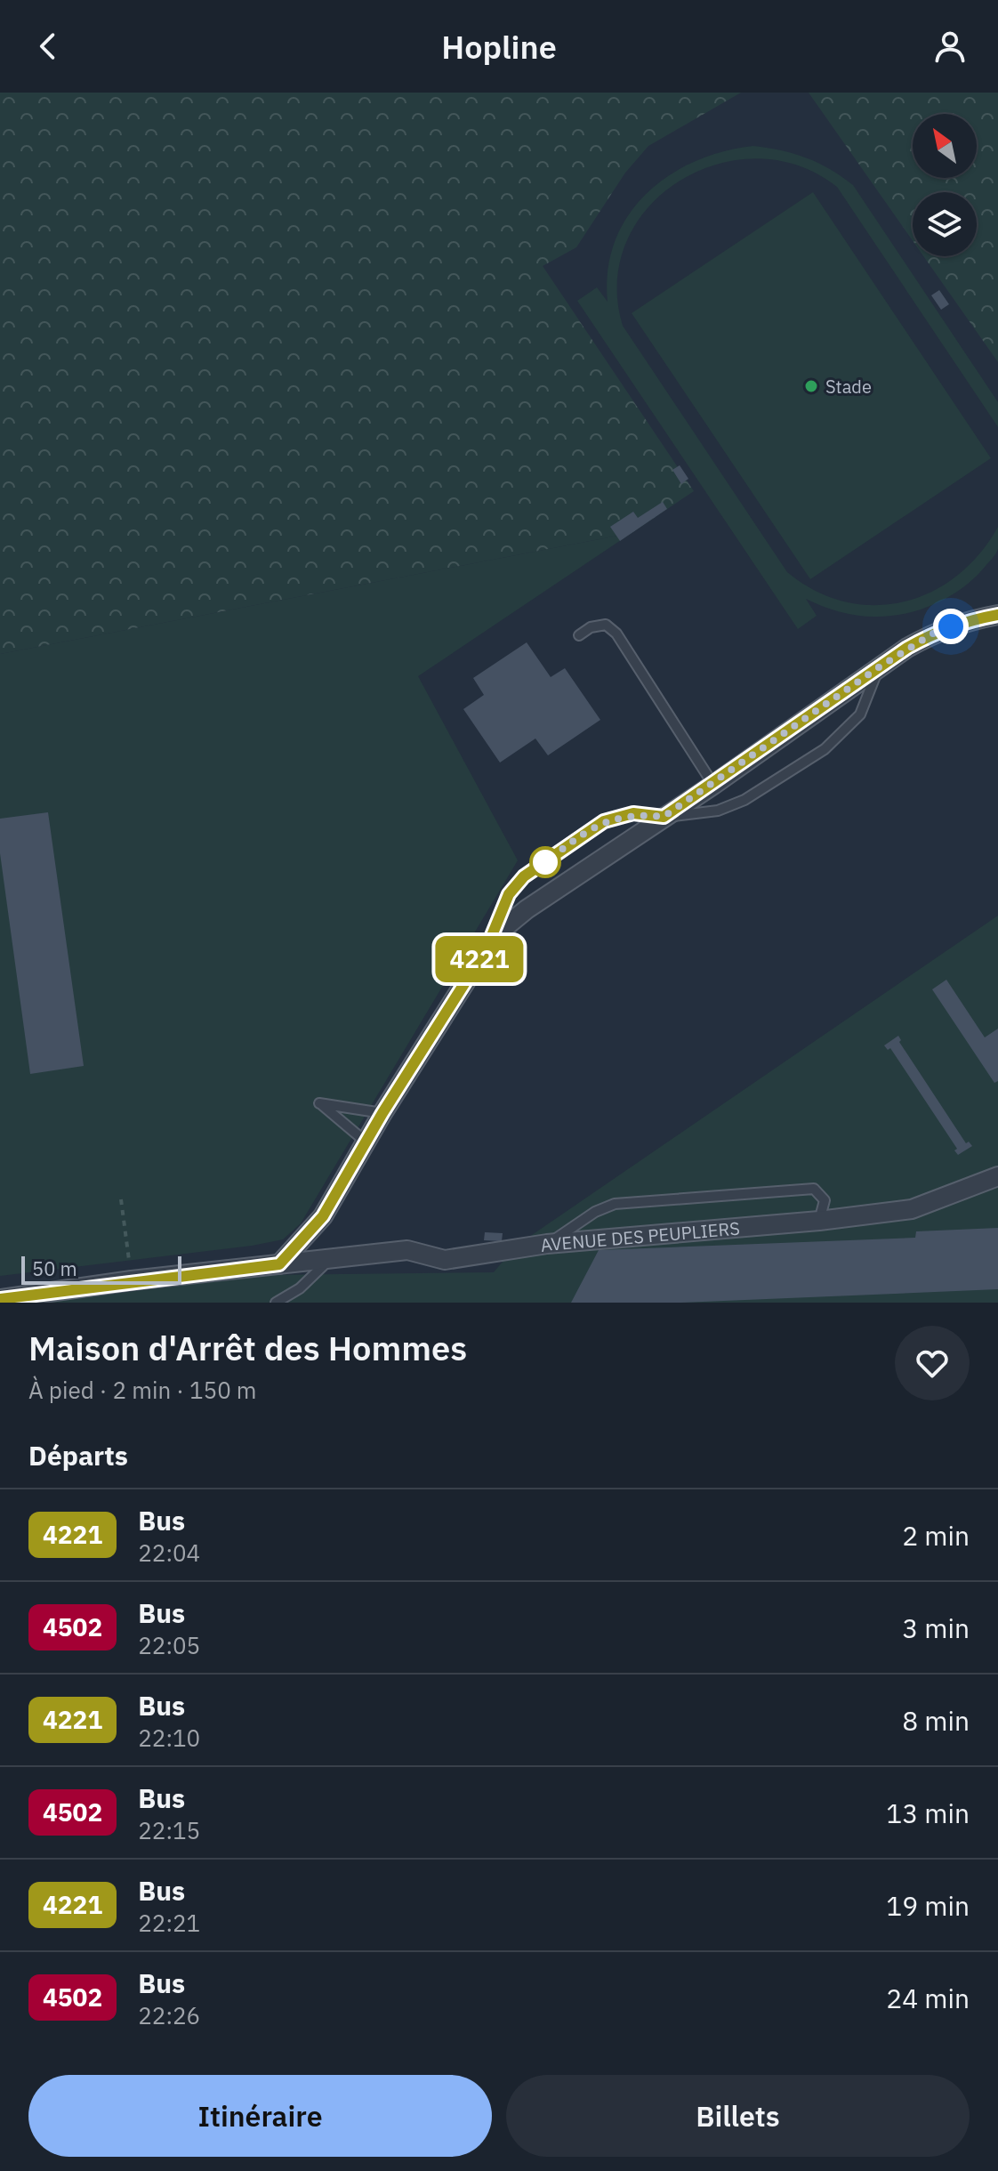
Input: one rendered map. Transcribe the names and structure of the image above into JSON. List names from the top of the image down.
{
  "streets": {
    "street": ["AVENUE DES PEUPLIERS"]
  },
  "places": ["Stade"],
  "lines": ["bus line 4221"],
  "scale_bar": "50 m",
  "north": "top left",
  "page": {
    "header": "Hopline",
    "on_map": "4221",
    "scale": "50 m",
    "heading": [
      ["Maison d'Arrêt des Hommes", "À pied · 2 min · 150 m"],
      "Départs"
    ],
    "list": [
      {
        "mark": "4221",
        "name": "Bus",
        "note": "22:04",
        "value": "2 min"
      },
      {
        "mark": "4502",
        "name": "Bus",
        "note": "22:05",
        "value": "3 min"
      },
      {
        "mark": "4221",
        "name": "Bus",
        "note": "22:10",
        "value": "8 min"
      },
      {
        "mark": "4502",
        "name": "Bus",
        "note": "22:15",
        "value": "13 min"
      },
      {
        "mark": "4221",
        "name": "Bus",
        "note": "22:21",
        "value": "19 min"
      },
      {
        "mark": "4502",
        "name": "Bus",
        "note": "22:26",
        "value": "24 min"
      }
    ],
    "buttons": ["Itinéraire", "Billets"]
  }
}
